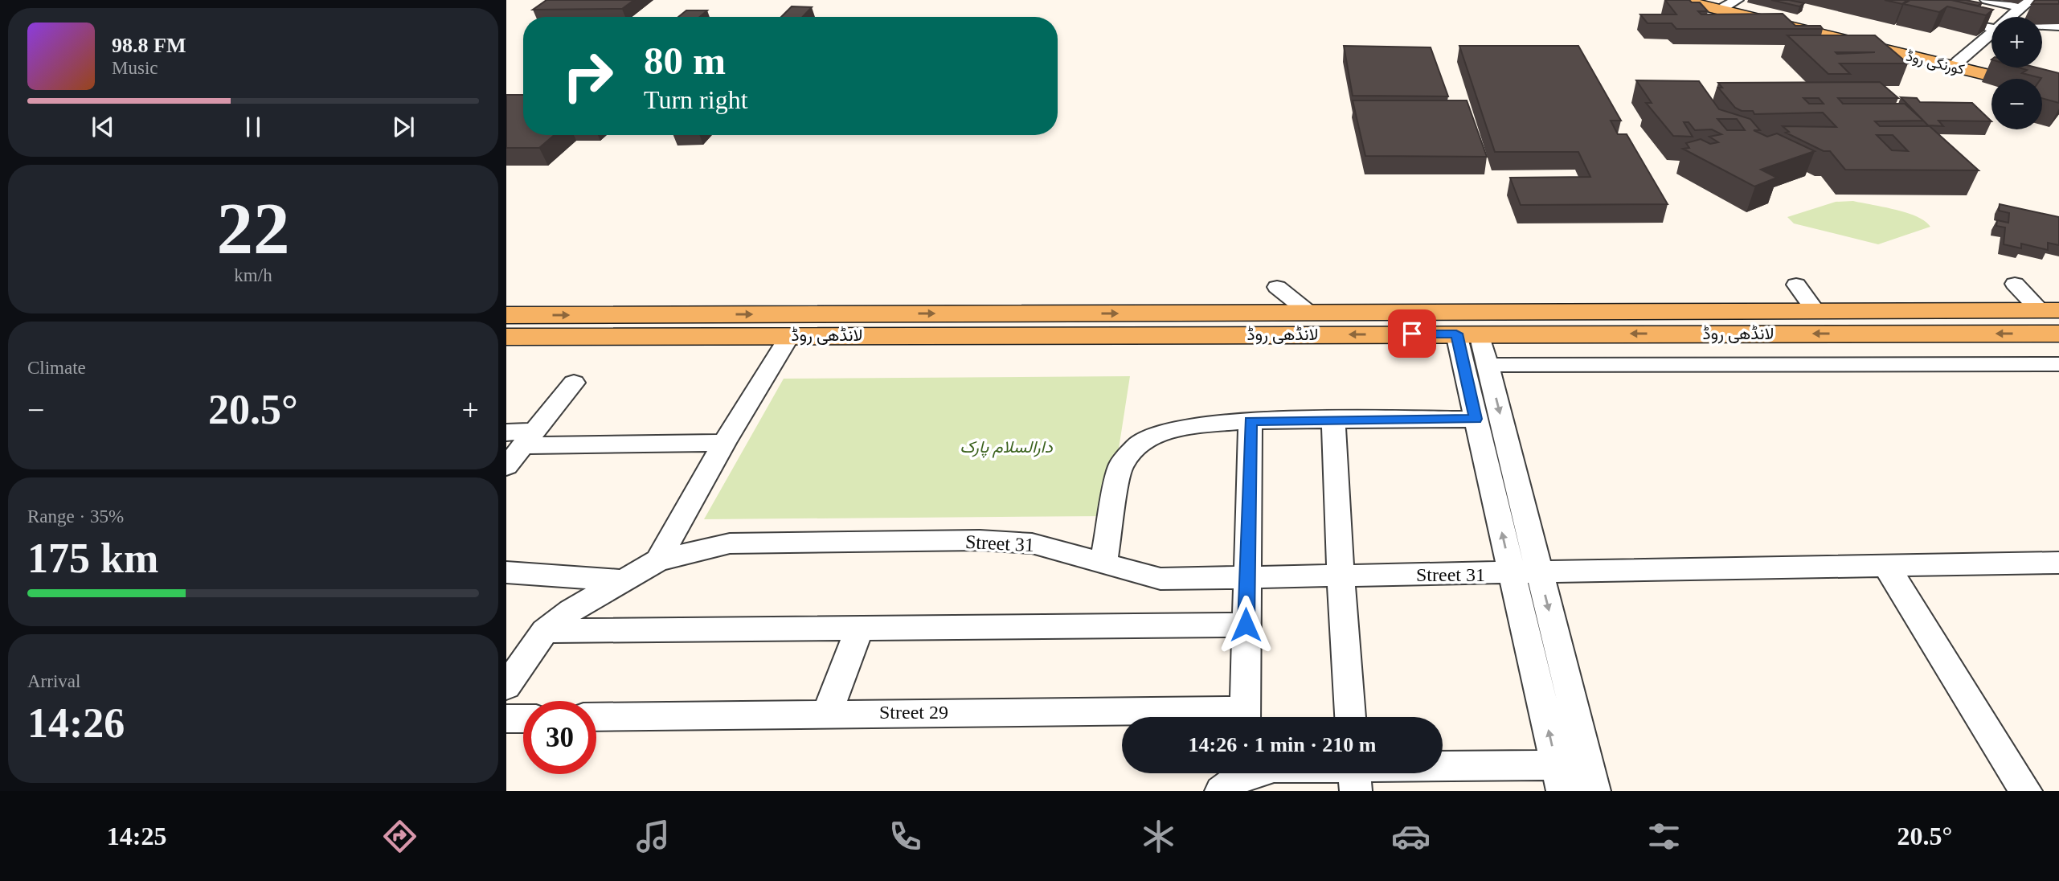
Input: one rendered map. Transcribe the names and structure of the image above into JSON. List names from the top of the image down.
{
  "streets": {
    "main road": ["کورنگی روڈ", "لانڈھی روڈ"],
    "street": ["Street 31", "Street 29"]
  },
  "parks": ["دارالسلام پارک"],
  "page": {
    "map_buttons": ["+", "−"],
    "turn": ["80 m", "Turn right"],
    "song": ["98.8 FM", "Music"],
    "tile": [
      ["22", "km/h"],
      "Climate",
      ["Range · 35%", "175 km"],
      ["Arrival", "14:26"]
    ],
    "heat": ["−", "20.5°", "+"],
    "limit": "30",
    "trip": "14:26 · 1 min · 210 m",
    "tabs": ["14:25", "20.5°"]
  }
}
